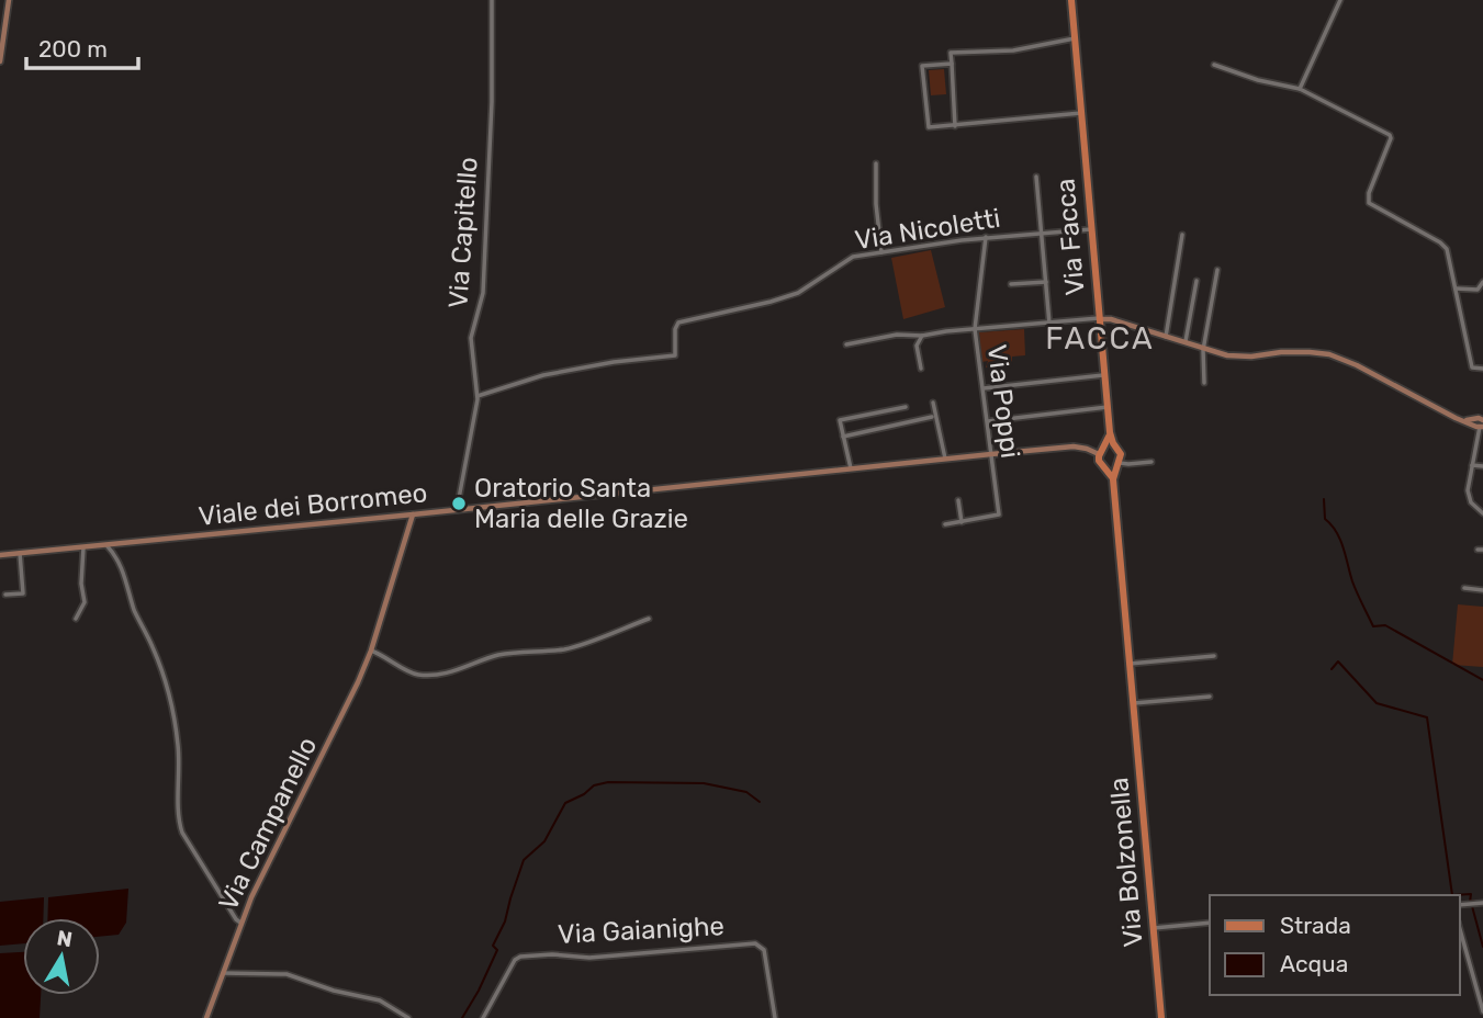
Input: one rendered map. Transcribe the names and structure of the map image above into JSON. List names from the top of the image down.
{
  "streets": {
    "main road": [
      "Via Facca",
      "Viale dei Borromeo",
      "Via Campanello",
      "Via Bolzonella"
    ],
    "street": [
      "Via Nicoletti",
      "Via Capitello",
      "Via Poppi",
      "Via Gaianighe"
    ]
  },
  "crossings": [
    ["Via Nicoletti", "Via Capitello"],
    ["Via Nicoletti", "Via Facca"],
    ["Via Nicoletti", "Via Poppi"],
    ["Via Capitello", "Viale dei Borromeo"],
    ["Via Facca", "Via Bolzonella"],
    ["Viale dei Borromeo", "Via Campanello"]
  ],
  "districts": ["FACCA"],
  "places": ["Oratorio Santa Maria delle Grazie"],
  "legend": ["Strada", "Acqua"],
  "scale_bar": "200 m",
  "north": "top"
}
